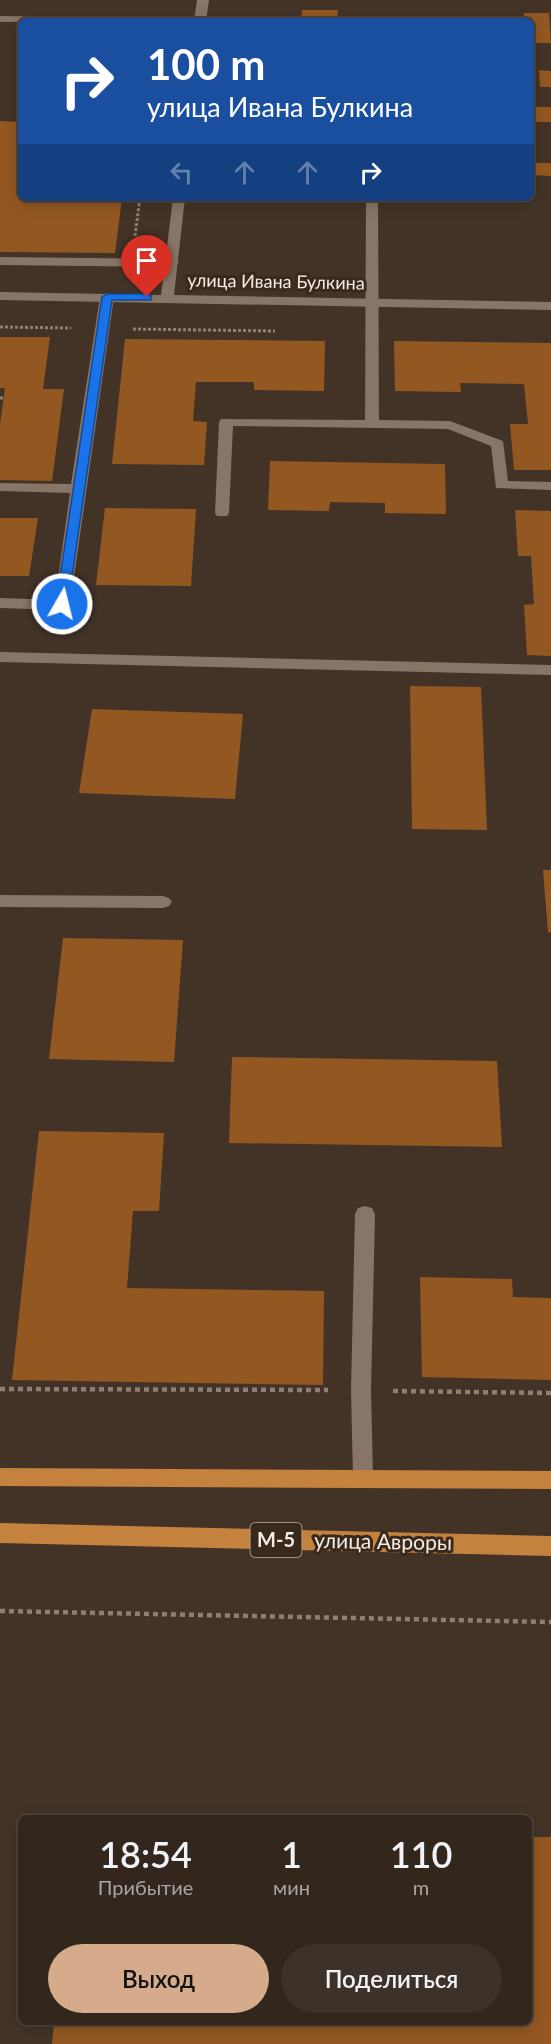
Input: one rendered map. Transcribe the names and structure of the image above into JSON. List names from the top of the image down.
{
  "streets": {
    "main road": ["М-5", "улица Авроры"],
    "street": ["улица Ивана Булкина"]
  },
  "page": {
    "turn": ["100 m", "улица Ивана Булкина"],
    "eta": [
      "18:54",
      "Прибытие",
      "1",
      "мин",
      "110",
      "m"
    ],
    "buttons": ["Выход", "Поделиться"]
  }
}
